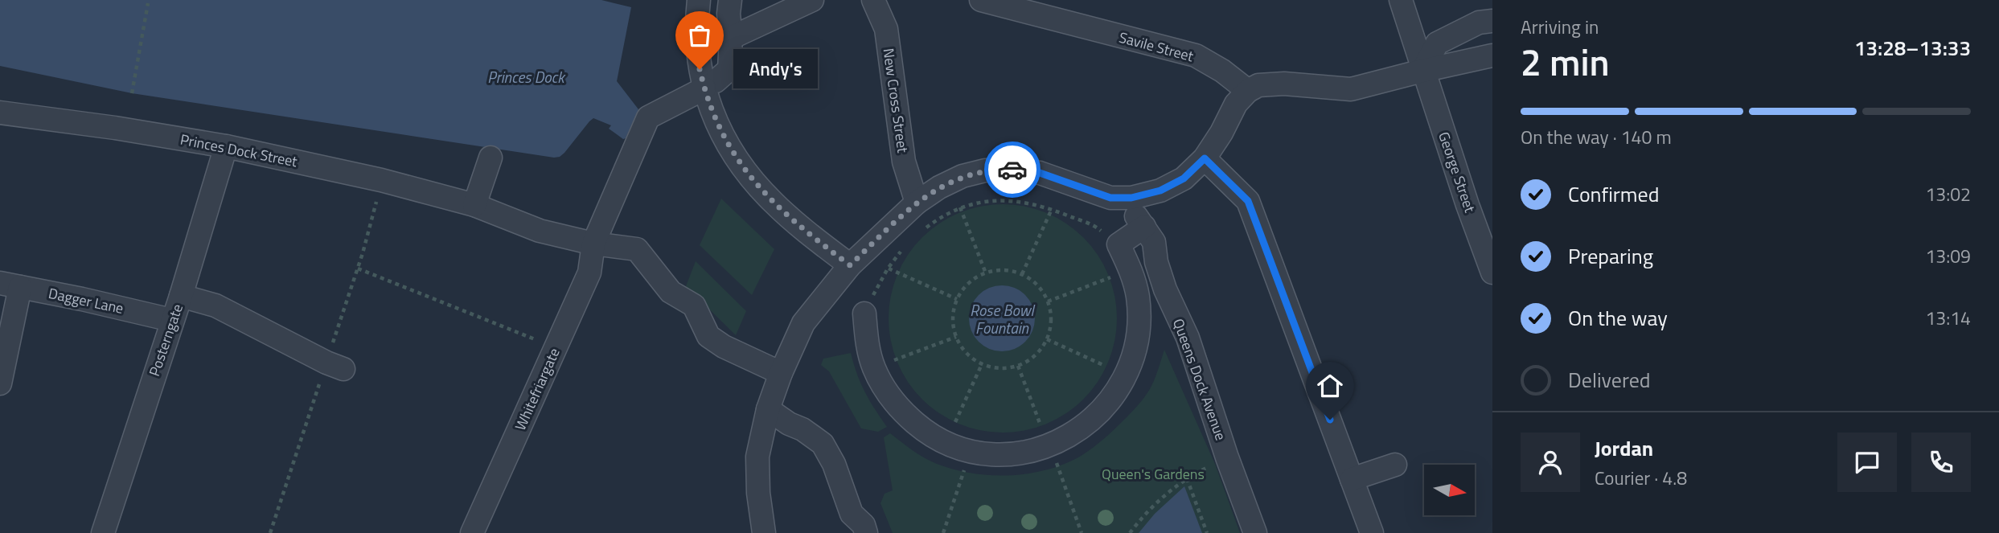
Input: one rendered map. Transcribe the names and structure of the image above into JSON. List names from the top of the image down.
{
  "streets": {
    "street": [
      "Savile Street",
      "New Cross Street",
      "Princes Dock Street",
      "George Street",
      "Dagger Lane",
      "Posterngate",
      "Queens Dock Avenue",
      "Whitefriargate"
    ]
  },
  "crossings": [
    ["Princes Dock Street", "Posterngate"],
    ["Princes Dock Street", "Whitefriargate"],
    ["Dagger Lane", "Posterngate"]
  ],
  "water": ["Princes Dock", "Rose Bowl Fountain"],
  "parks": ["Queen's Gardens"],
  "places": ["Andy's"],
  "north": "right",
  "page": {
    "heading": ["2 min", "Arriving in", "13:28–13:33"],
    "panel": ["Jordan", "Courier · 4.8"],
    "bubble": "Andy's",
    "bar": "On the way · 140 m",
    "list": [
      ["Confirmed", "13:02"],
      ["Preparing", "13:09"],
      ["On the way", "13:14"],
      "Delivered"
    ]
  }
}
